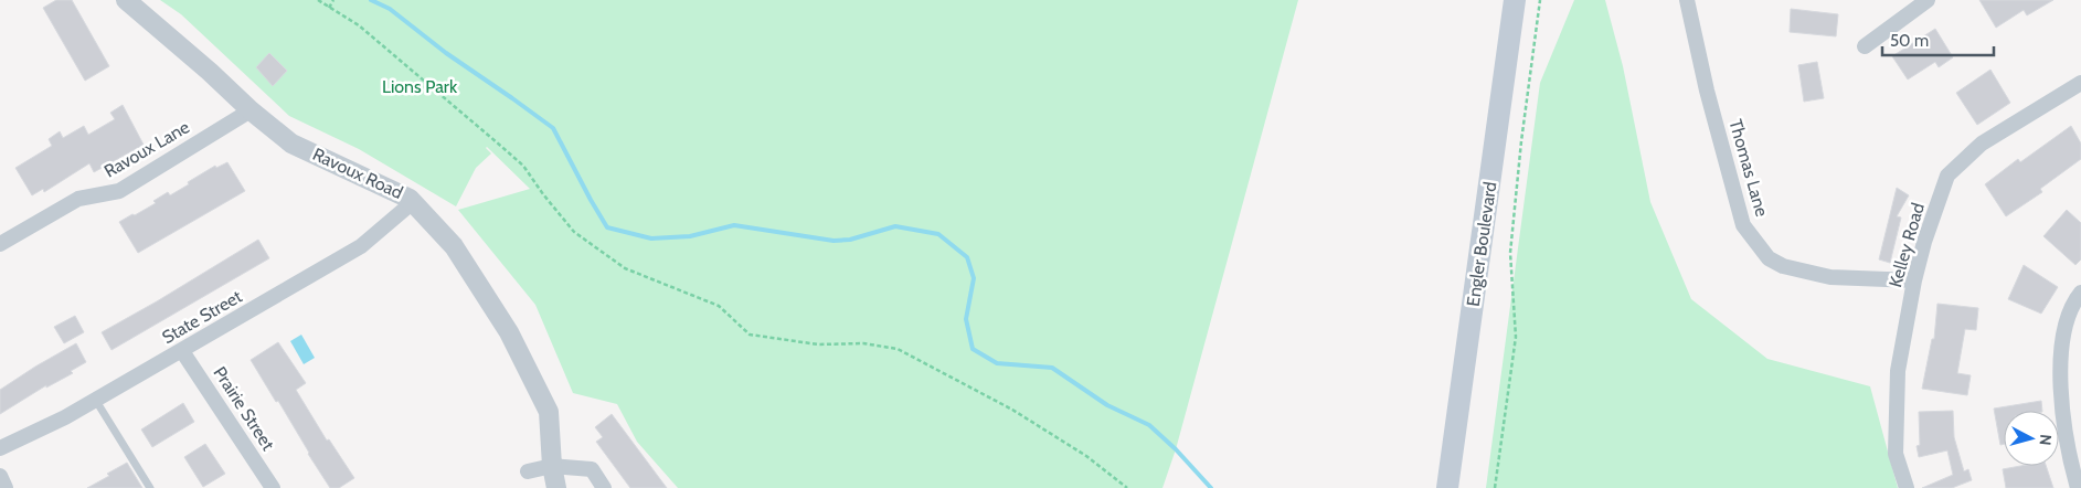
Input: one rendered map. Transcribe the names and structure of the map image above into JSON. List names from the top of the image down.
{
  "streets": {
    "main road": ["Engler Boulevard"],
    "street": [
      "Ravoux Lane",
      "Thomas Lane",
      "Ravoux Road",
      "Kelley Road",
      "State Street",
      "Prairie Street"
    ]
  },
  "crossings": [
    ["Ravoux Lane", "Ravoux Road"],
    ["Thomas Lane", "Kelley Road"],
    ["Ravoux Road", "State Street"],
    ["State Street", "Prairie Street"]
  ],
  "parks": ["Lions Park"],
  "scale_bar": "50 m",
  "north": "right"
}
